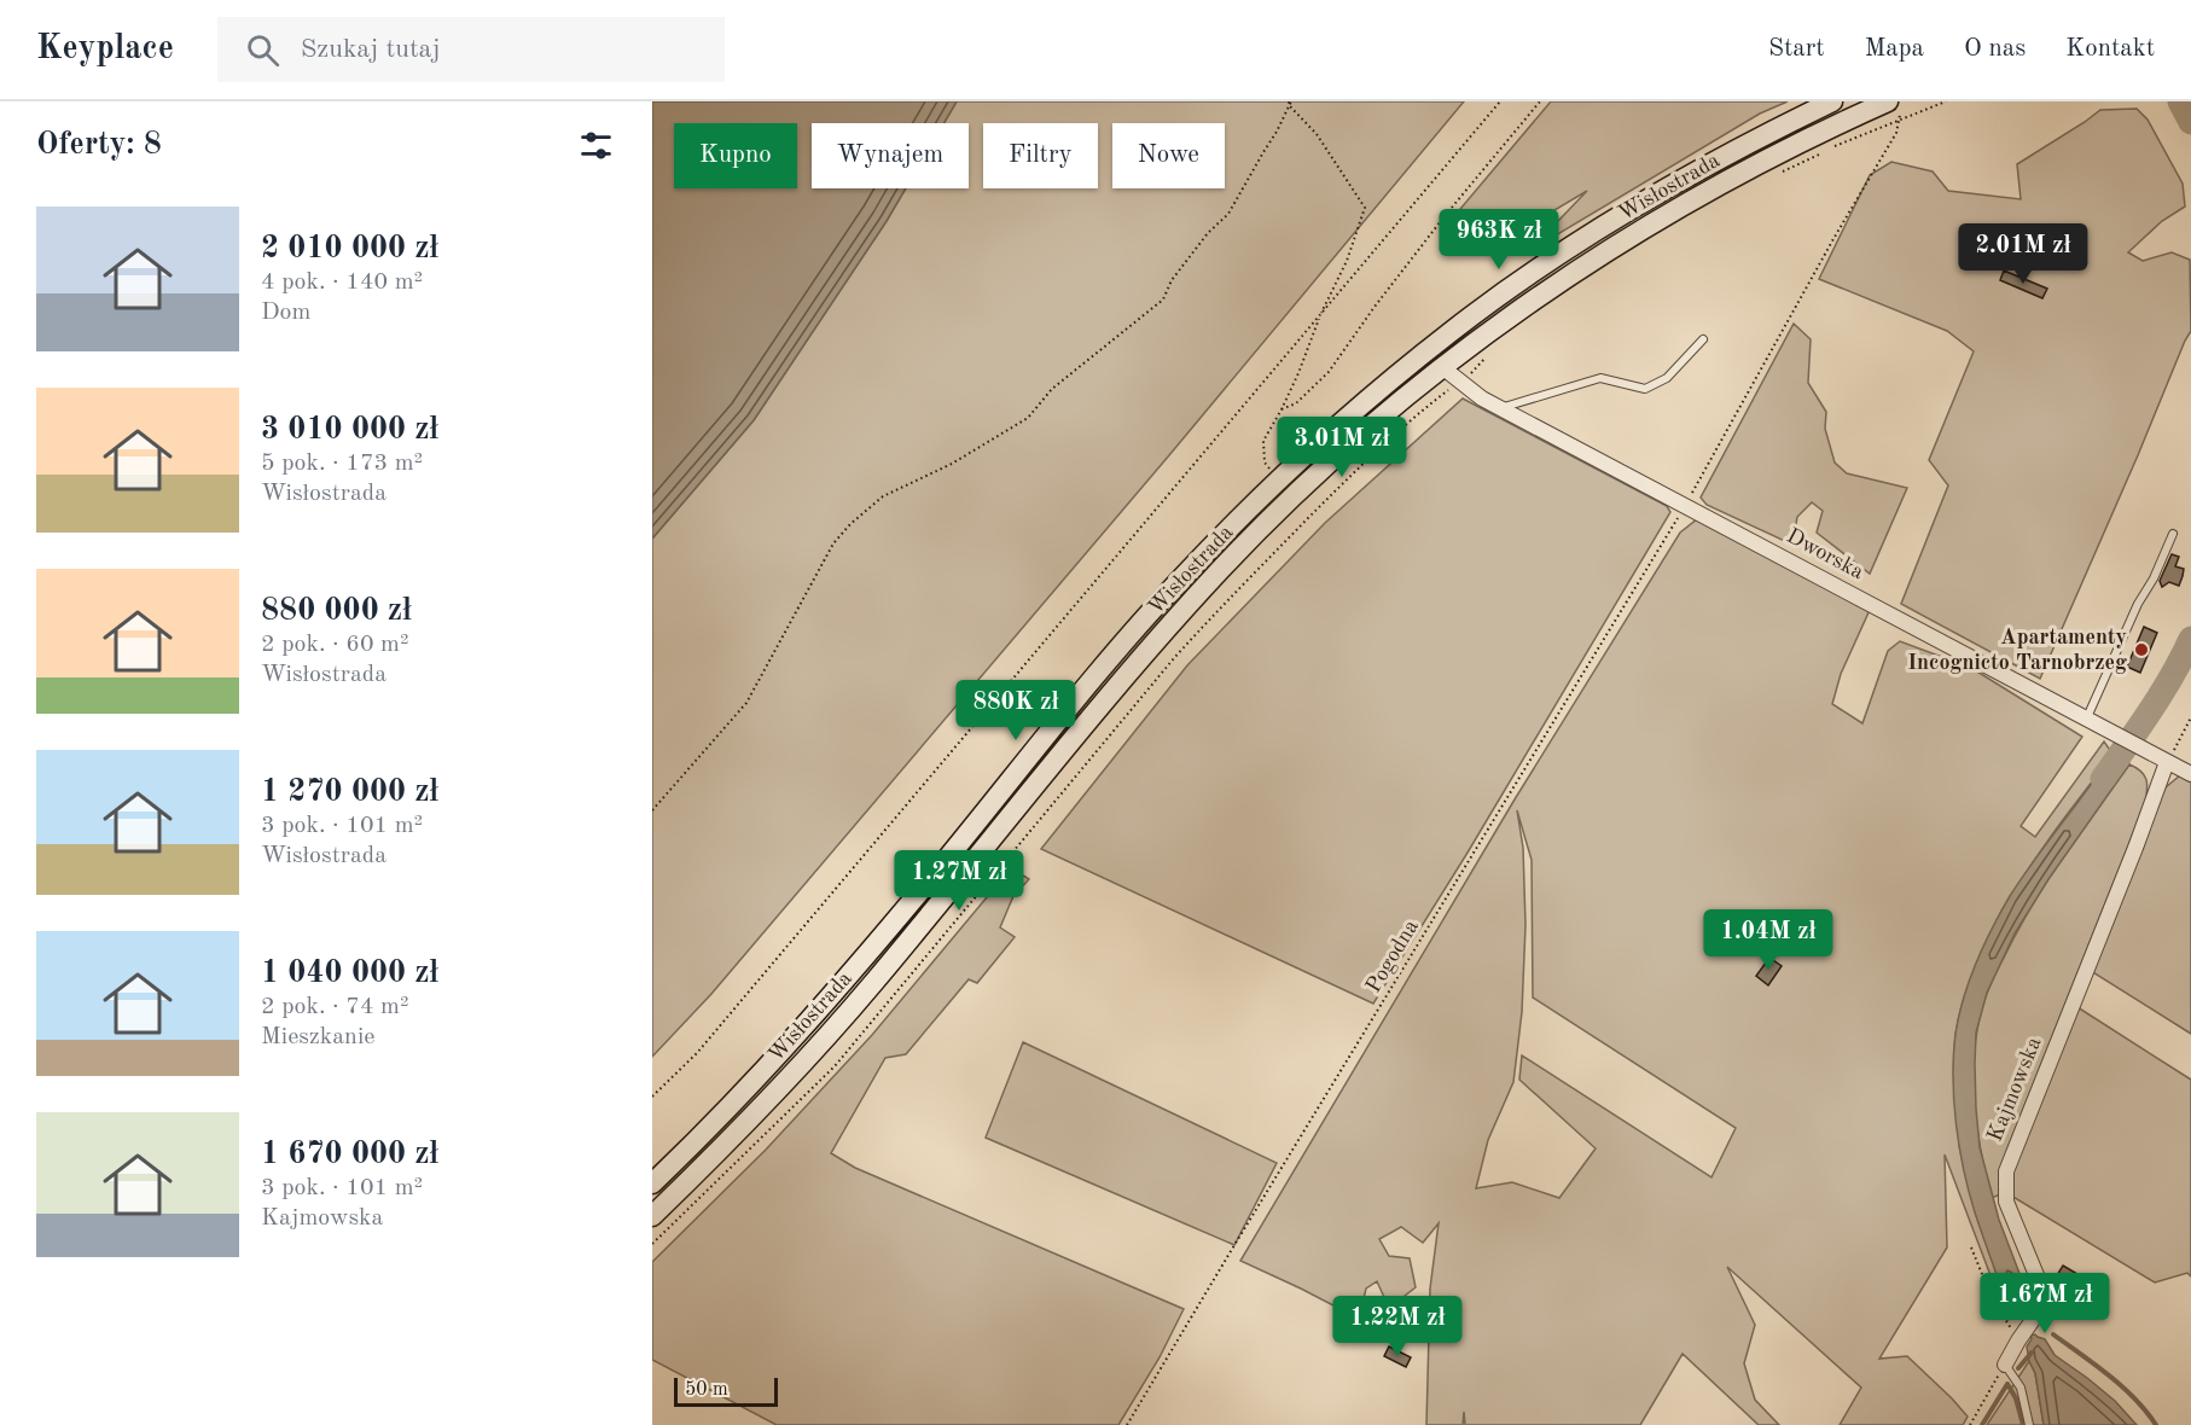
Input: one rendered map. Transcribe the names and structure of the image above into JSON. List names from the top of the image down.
{
  "streets": {
    "main road": ["Wisłostrada"],
    "street": ["Dworska", "Kajmowska"],
    "path": ["Pogodna"]
  },
  "crossings": [
    ["Wisłostrada", "Dworska"],
    ["Wisłostrada", "Pogodna"],
    ["Dworska", "Pogodna"],
    ["Dworska", "Kajmowska"]
  ],
  "places": ["Apartamenty Incognicto Tarnobrzeg"],
  "scale_bar": "50 m",
  "page": {
    "header": "Keyplace",
    "search": "Szukaj tutaj",
    "nav": [
      "Start",
      "Mapa",
      "O nas",
      "Kontakt"
    ],
    "heading": "Oferty: 8",
    "chip": [
      "Kupno",
      "Wynajem",
      "Filtry",
      "Nowe"
    ],
    "list": [
      {
        "name": "2 010 000 zł",
        "note": "4 pok. · 140 m² · Dom"
      },
      {
        "name": "3 010 000 zł",
        "note": "5 pok. · 173 m² · Wisłostrada"
      },
      {
        "name": "880 000 zł",
        "note": "2 pok. · 60 m² · Wisłostrada"
      },
      {
        "name": "1 270 000 zł",
        "note": "3 pok. · 101 m² · Wisłostrada"
      },
      {
        "name": "1 040 000 zł",
        "note": "2 pok. · 74 m² · Mieszkanie"
      },
      {
        "name": "1 670 000 zł",
        "note": "3 pok. · 101 m² · Kajmowska"
      }
    ],
    "price": [
      "963K zł",
      "2.01M zł",
      "3.01M zł",
      "880K zł",
      "1.27M zł",
      "1.04M zł",
      "1.67M zł",
      "1.22M zł"
    ],
    "scale": "50 m"
  }
}
